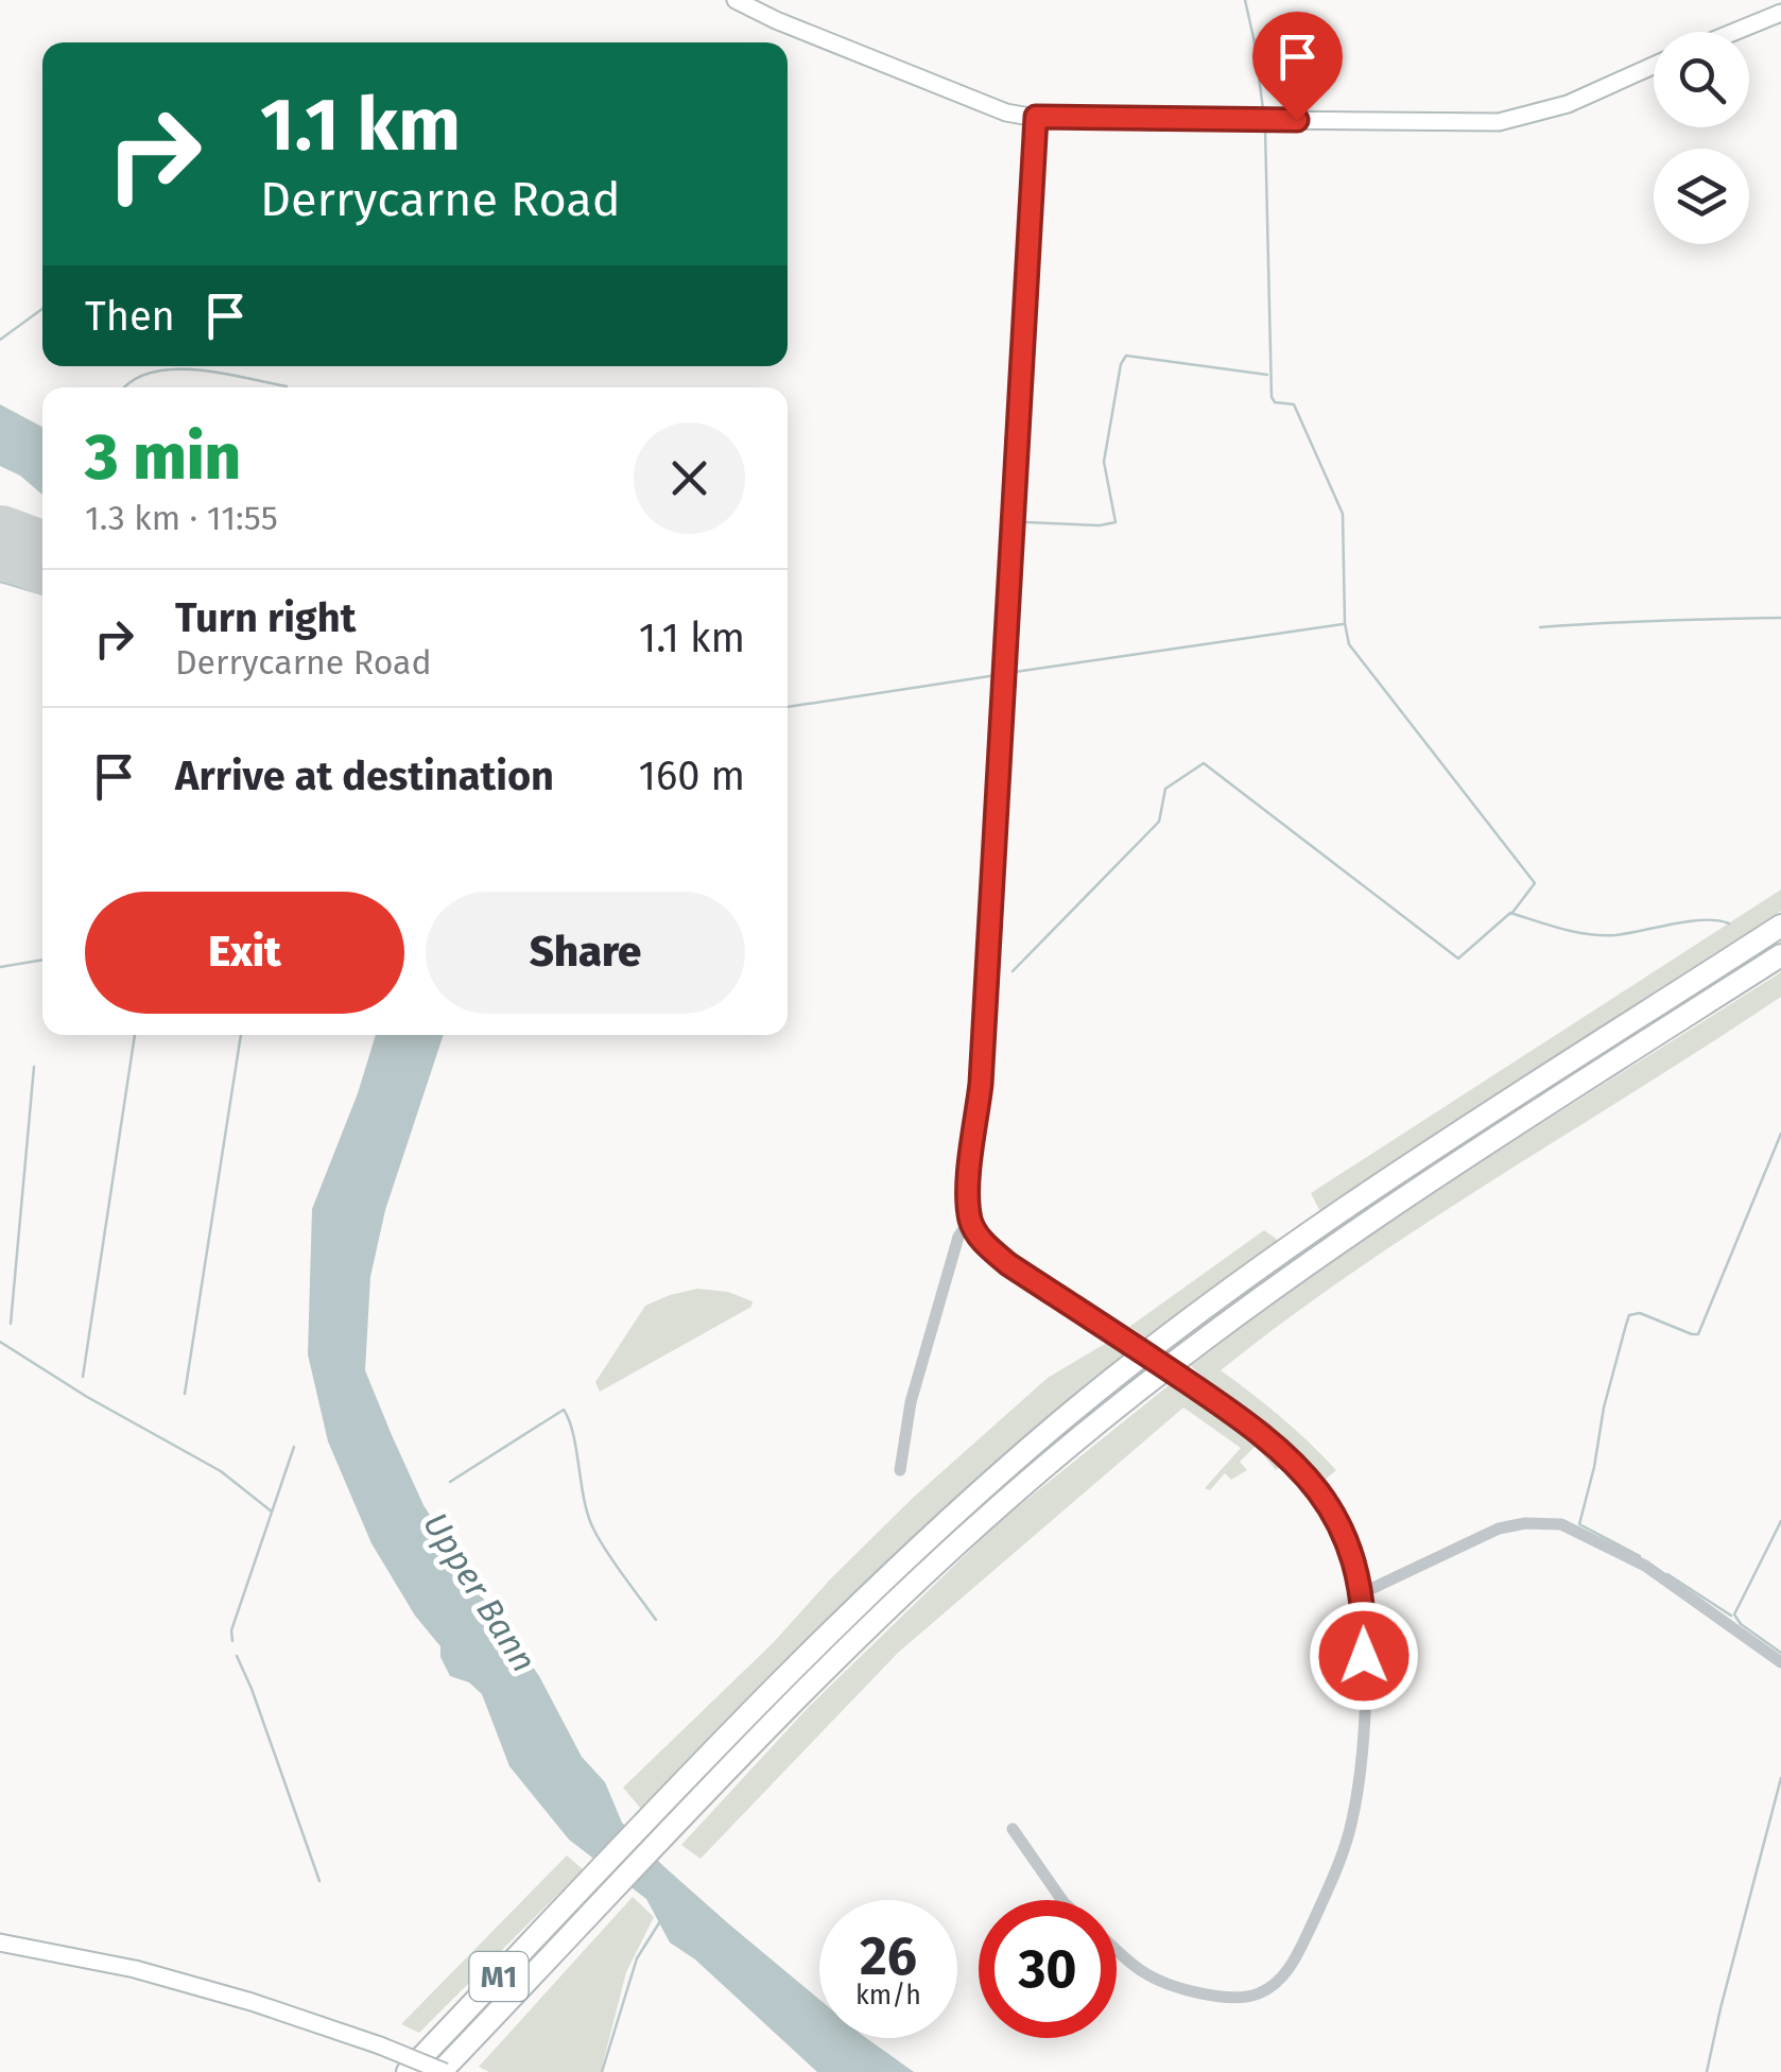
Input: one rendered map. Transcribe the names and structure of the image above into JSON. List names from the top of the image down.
{
  "streets": {
    "highway": ["M1"]
  },
  "water": ["Upper Bann"],
  "page": {
    "turn": ["1.1 km", "Derrycarne Road"],
    "then": "Then",
    "heading": ["3 min", "1.3 km · 11:55"],
    "list": [
      {
        "name": "Turn right",
        "note": "Derrycarne Road",
        "value": "1.1 km"
      },
      {
        "name": "Arrive at destination",
        "value": "160 m"
      }
    ],
    "buttons": ["Exit", "Share"],
    "speed": "26 km/h",
    "limit": "30"
  }
}
